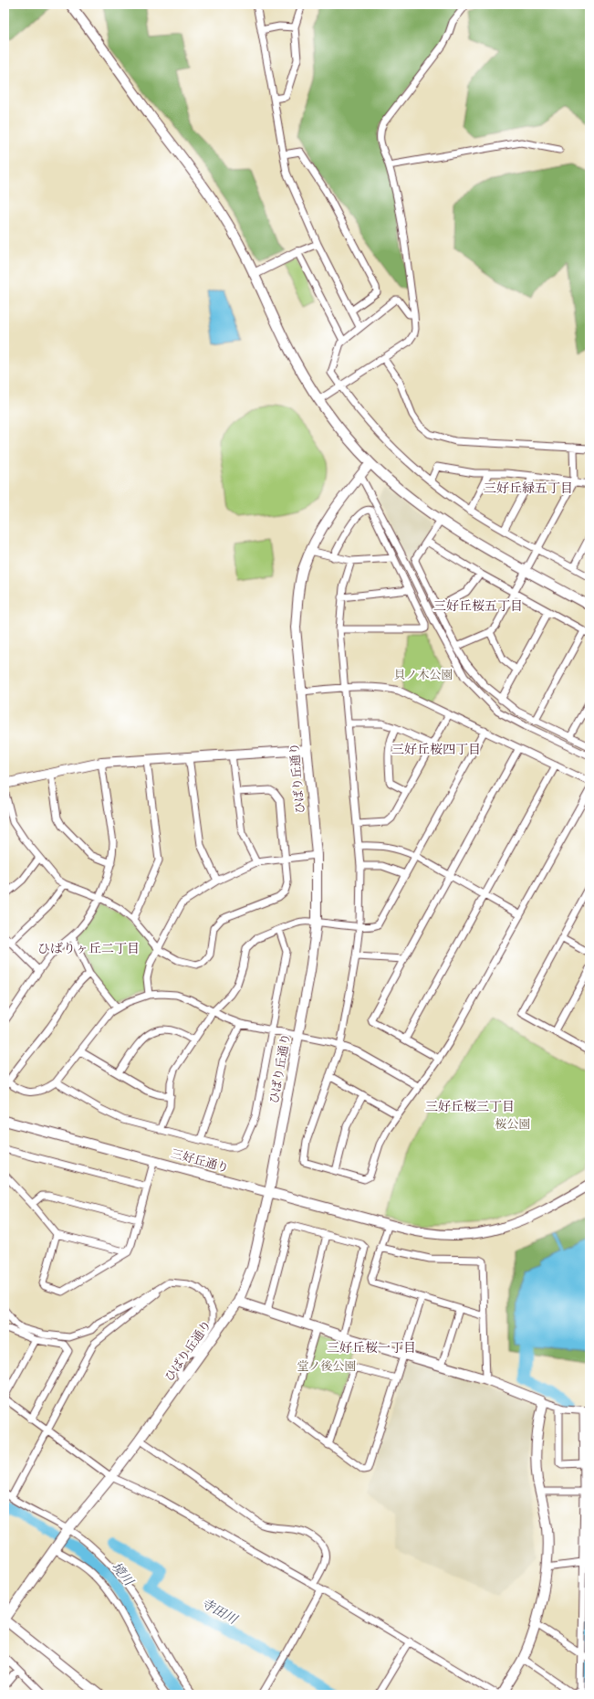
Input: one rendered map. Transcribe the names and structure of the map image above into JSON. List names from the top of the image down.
{
  "streets": {
    "street": ["ひばり丘通り", "三好丘通り"]
  },
  "crossings": [
    ["ひばり丘通り", "三好丘通り"]
  ],
  "districts": [
    "三好丘緑五丁目",
    "三好丘桜五丁目",
    "三好丘桜四丁目",
    "ひばりヶ丘二丁目",
    "三好丘桜三丁目",
    "三好丘桜一丁目"
  ],
  "water": ["境川", "寺田川"],
  "parks": ["貝ノ木公園", "桜公園", "堂ノ後公園"]
}
